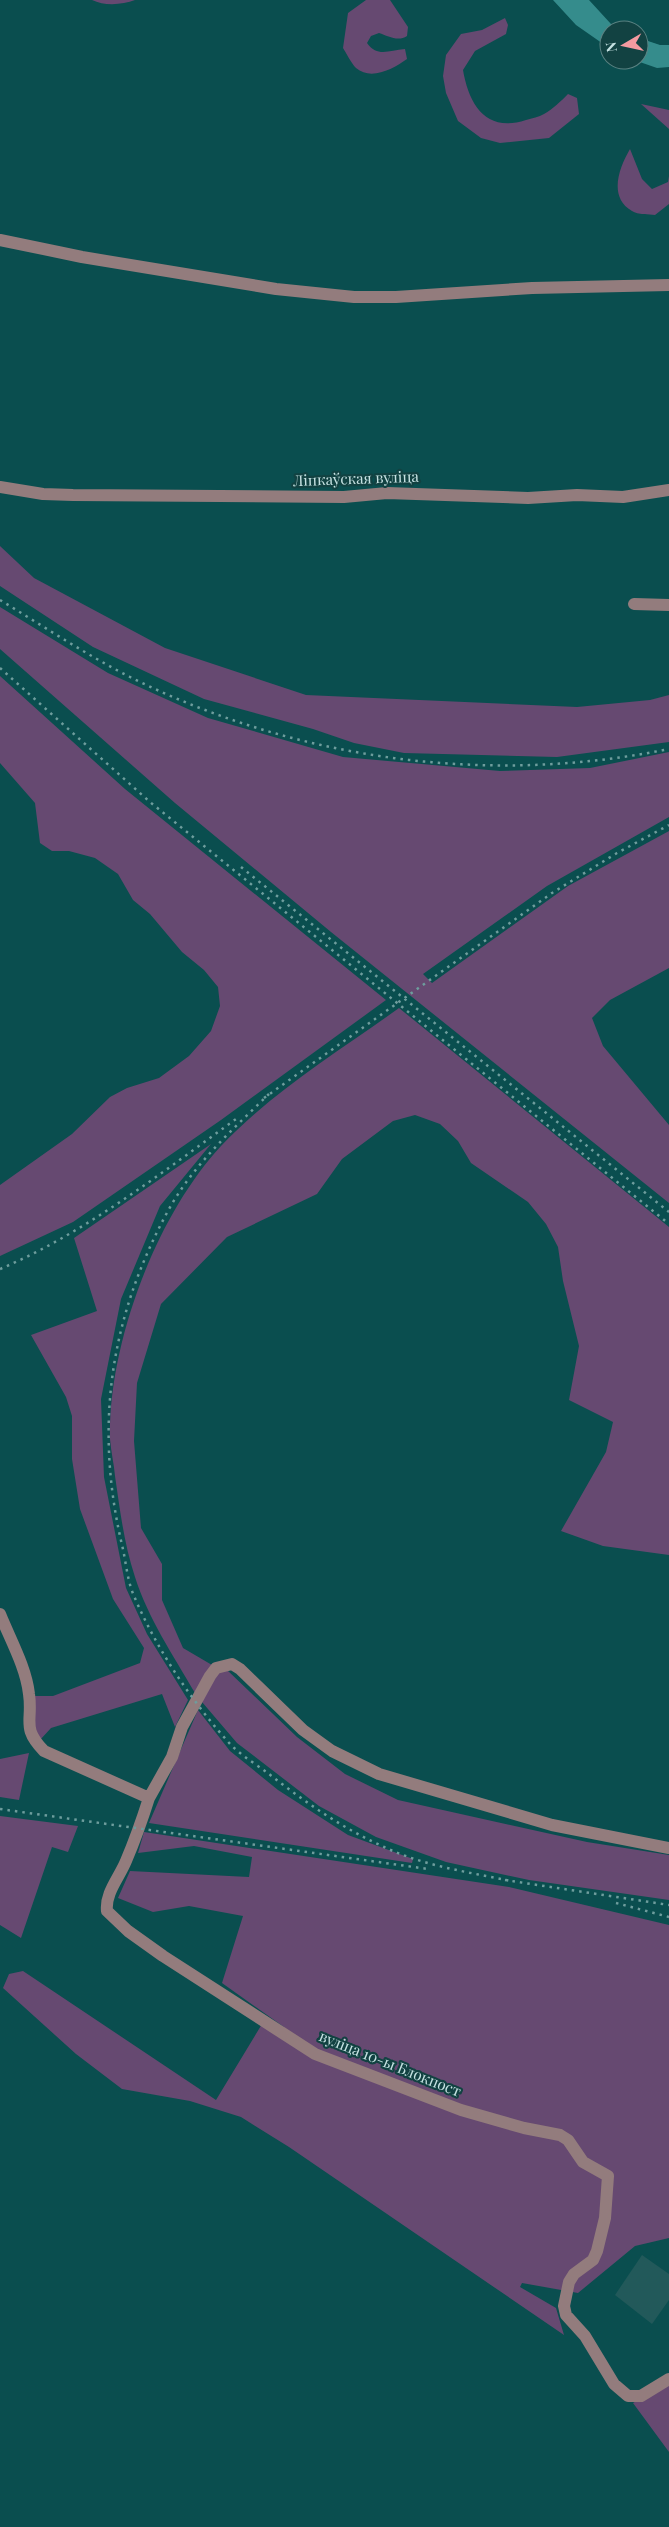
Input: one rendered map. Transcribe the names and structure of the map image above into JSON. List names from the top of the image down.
{
  "streets": {
    "street": ["Ліпкаўская вуліца", "вуліца 10-ы Блокпост"]
  },
  "north": "left"
}
